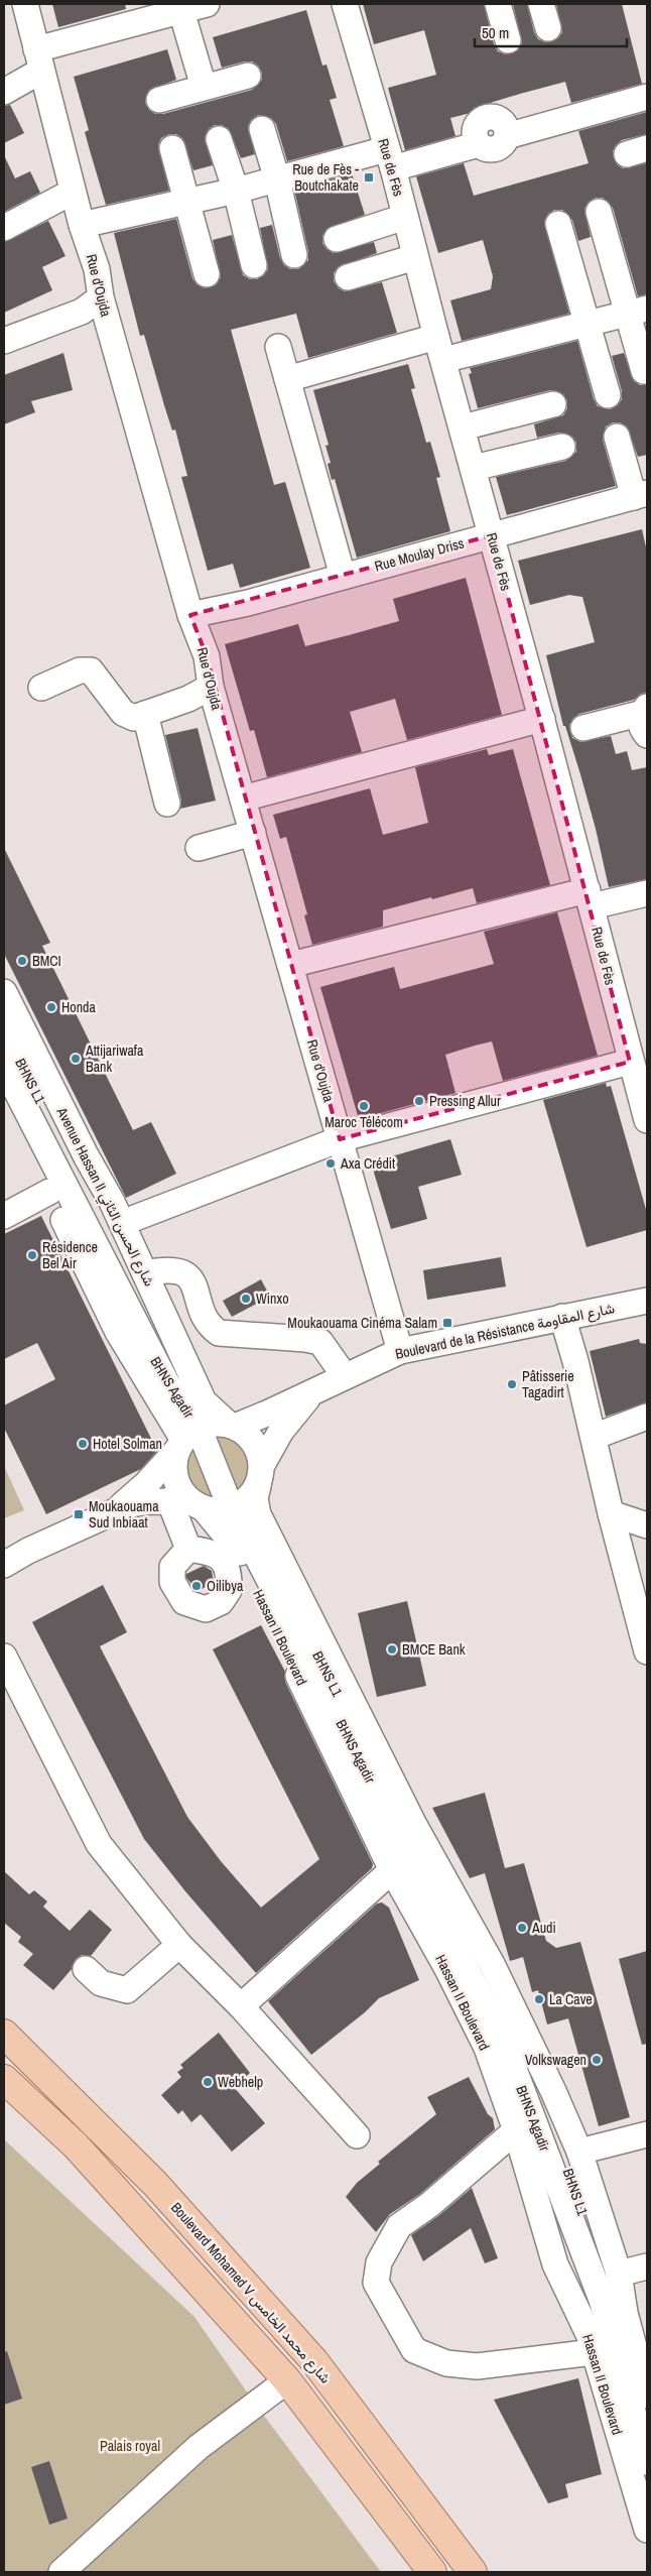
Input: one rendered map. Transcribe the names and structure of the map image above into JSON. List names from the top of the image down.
{
  "streets": {
    "main road": ["Boulevard Mohamed V شارع محمد الخامس"],
    "street": [
      "Rue de Fès",
      "Rue d'Oujda",
      "Rue Moulay Driss",
      "BHNS L1",
      "Avenue Hassan II شارع الحسن الثاني",
      "Boulevard de la Résistance شارع المقاومة",
      "BHNS Agadir",
      "Hassan II Boulevard"
    ]
  },
  "crossings": [
    ["Rue de Fès", "Rue Moulay Driss"],
    ["Rue d'Oujda", "Rue Moulay Driss"],
    ["Rue d'Oujda", "Boulevard de la Résistance شارع المقاومة"],
    ["BHNS L1", "Avenue Hassan II شارع الحسن الثاني"],
    ["BHNS L1", "Boulevard de la Résistance شارع المقاومة"],
    ["BHNS L1", "BHNS Agadir"],
    ["Avenue Hassan II شارع الحسن الثاني", "Boulevard de la Résistance شارع المقاومة"],
    ["Avenue Hassan II شارع الحسن الثاني", "BHNS Agadir"],
    ["Boulevard de la Résistance شارع المقاومة", "BHNS Agadir"],
    ["Boulevard de la Résistance شارع المقاومة", "Hassan II Boulevard"]
  ],
  "parks": ["Palais royal"],
  "places": {
    "transit": ["Rue de Fès - Boutchakate", "Moukaouama Cinéma Salam", "Moukaouama Sud Inbiaat"],
    "other": [
      "BMCI",
      "Honda",
      "Attijariwafa Bank",
      "Pressing Allur",
      "Maroc Télécom",
      "Axa Crédit",
      "Résidence Bel Air",
      "Winxo",
      "Pâtisserie Tagadirt",
      "Hotel Solman",
      "Oilibya",
      "BMCE Bank",
      "Audi",
      "La Cave",
      "Volkswagen",
      "Webhelp"
    ]
  },
  "scale_bar": "50 m"
}
